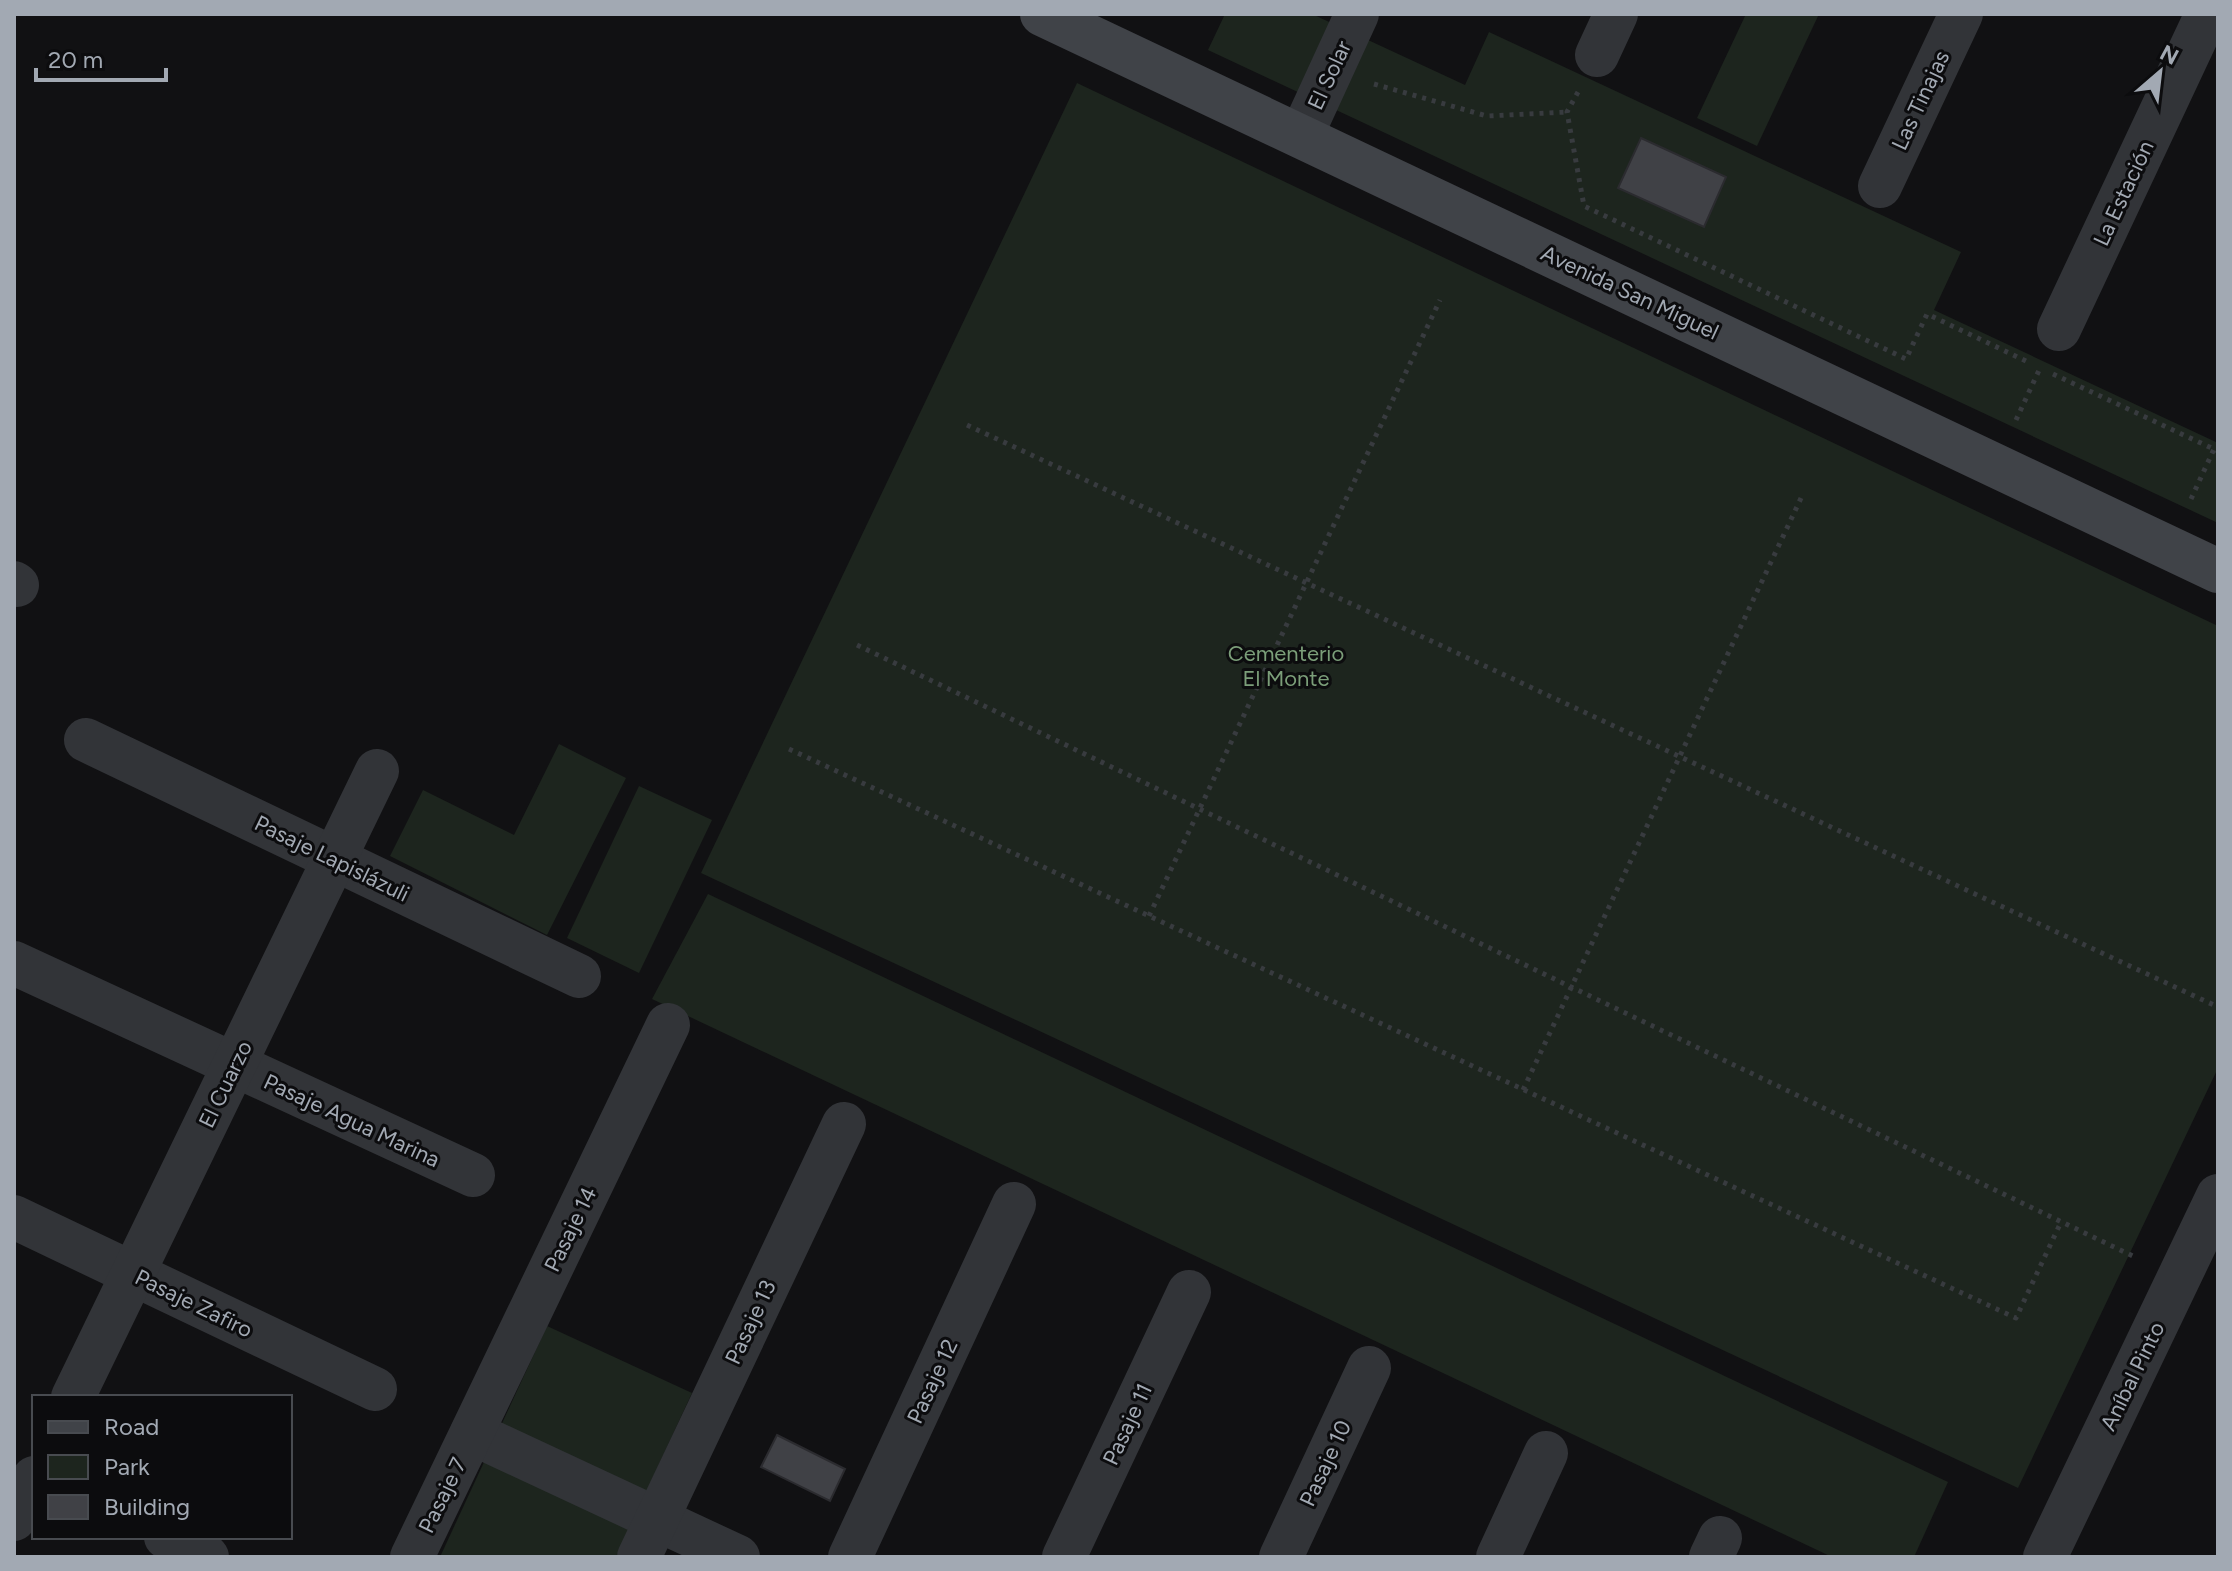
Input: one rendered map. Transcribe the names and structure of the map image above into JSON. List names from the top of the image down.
{
  "streets": {
    "street": [
      "El Solar",
      "Las Tinajas",
      "La Estación",
      "Avenida San Miguel",
      "Pasaje Lapislázuli",
      "El Cuarzo",
      "Pasaje Agua Marina",
      "Pasaje 14",
      "Pasaje Zafiro",
      "Pasaje 13",
      "Aníbal Pinto",
      "Pasaje 12",
      "Pasaje 11",
      "Pasaje 10",
      "Pasaje 7"
    ]
  },
  "crossings": [
    ["El Solar", "Avenida San Miguel"],
    ["Pasaje Lapislázuli", "El Cuarzo"],
    ["El Cuarzo", "Pasaje Agua Marina"],
    ["El Cuarzo", "Pasaje Zafiro"],
    ["Pasaje 14", "Pasaje 7"]
  ],
  "parks": ["Cementerio El Monte"],
  "legend": ["Road", "Park", "Building"],
  "scale_bar": "20 m",
  "north": "top right"
}
